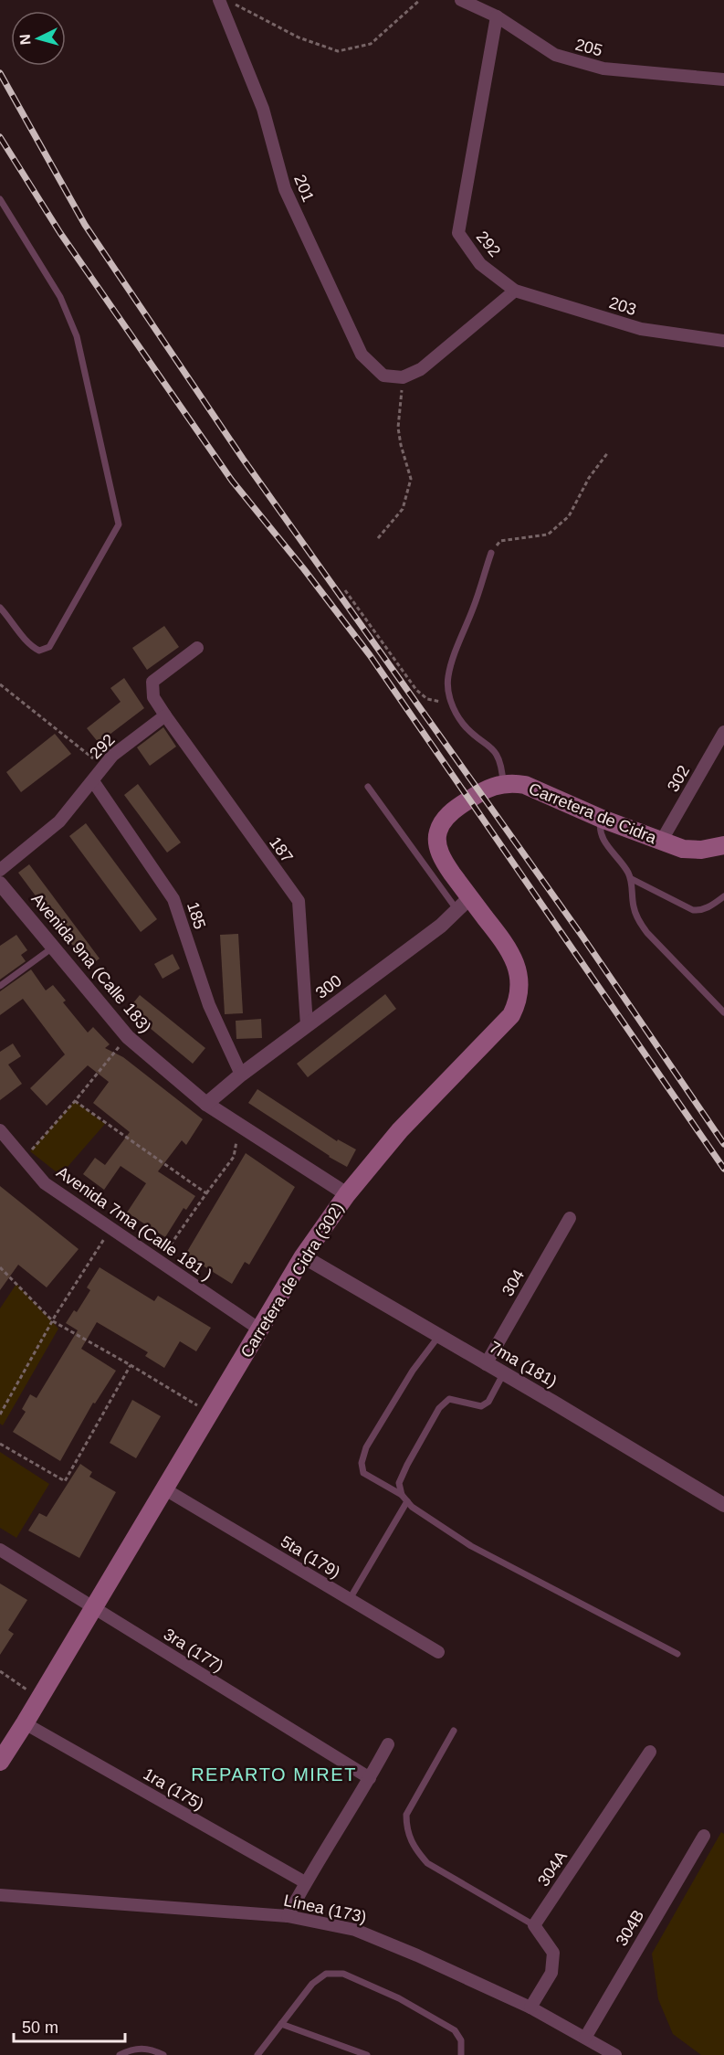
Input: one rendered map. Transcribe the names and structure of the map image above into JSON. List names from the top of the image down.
{
  "streets": {
    "main road": ["Carretera de Cidra", "Carretera de Cidra (302)"],
    "street": [
      "205",
      "201",
      "292",
      "203",
      "302",
      "187",
      "185",
      "Avenida 9na (Calle 183)",
      "300",
      "Avenida 7ma (Calle 181 )",
      "304",
      "7ma (181)",
      "5ta (179)",
      "3ra (177)",
      "1ra (175)",
      "304A",
      "Línea (173)",
      "304B"
    ]
  },
  "crossings": [
    ["205", "292"],
    ["292", "203"],
    ["292", "187"],
    ["292", "185"],
    ["302", "Carretera de Cidra"],
    ["Carretera de Cidra", "Carretera de Cidra (302)"],
    ["187", "300"],
    ["185", "300"],
    ["Avenida 9na (Calle 183)", "300"],
    ["Avenida 9na (Calle 183)", "Carretera de Cidra (302)"],
    ["300", "Carretera de Cidra (302)"],
    ["Avenida 7ma (Calle 181 )", "Carretera de Cidra (302)"],
    ["Carretera de Cidra (302)", "7ma (181)"],
    ["Carretera de Cidra (302)", "5ta (179)"],
    ["Carretera de Cidra (302)", "3ra (177)"],
    ["Carretera de Cidra (302)", "1ra (175)"],
    ["304", "7ma (181)"],
    ["Línea (173)", "304B"]
  ],
  "districts": ["REPARTO MIRET"],
  "scale_bar": "50 m",
  "north": "left"
}
